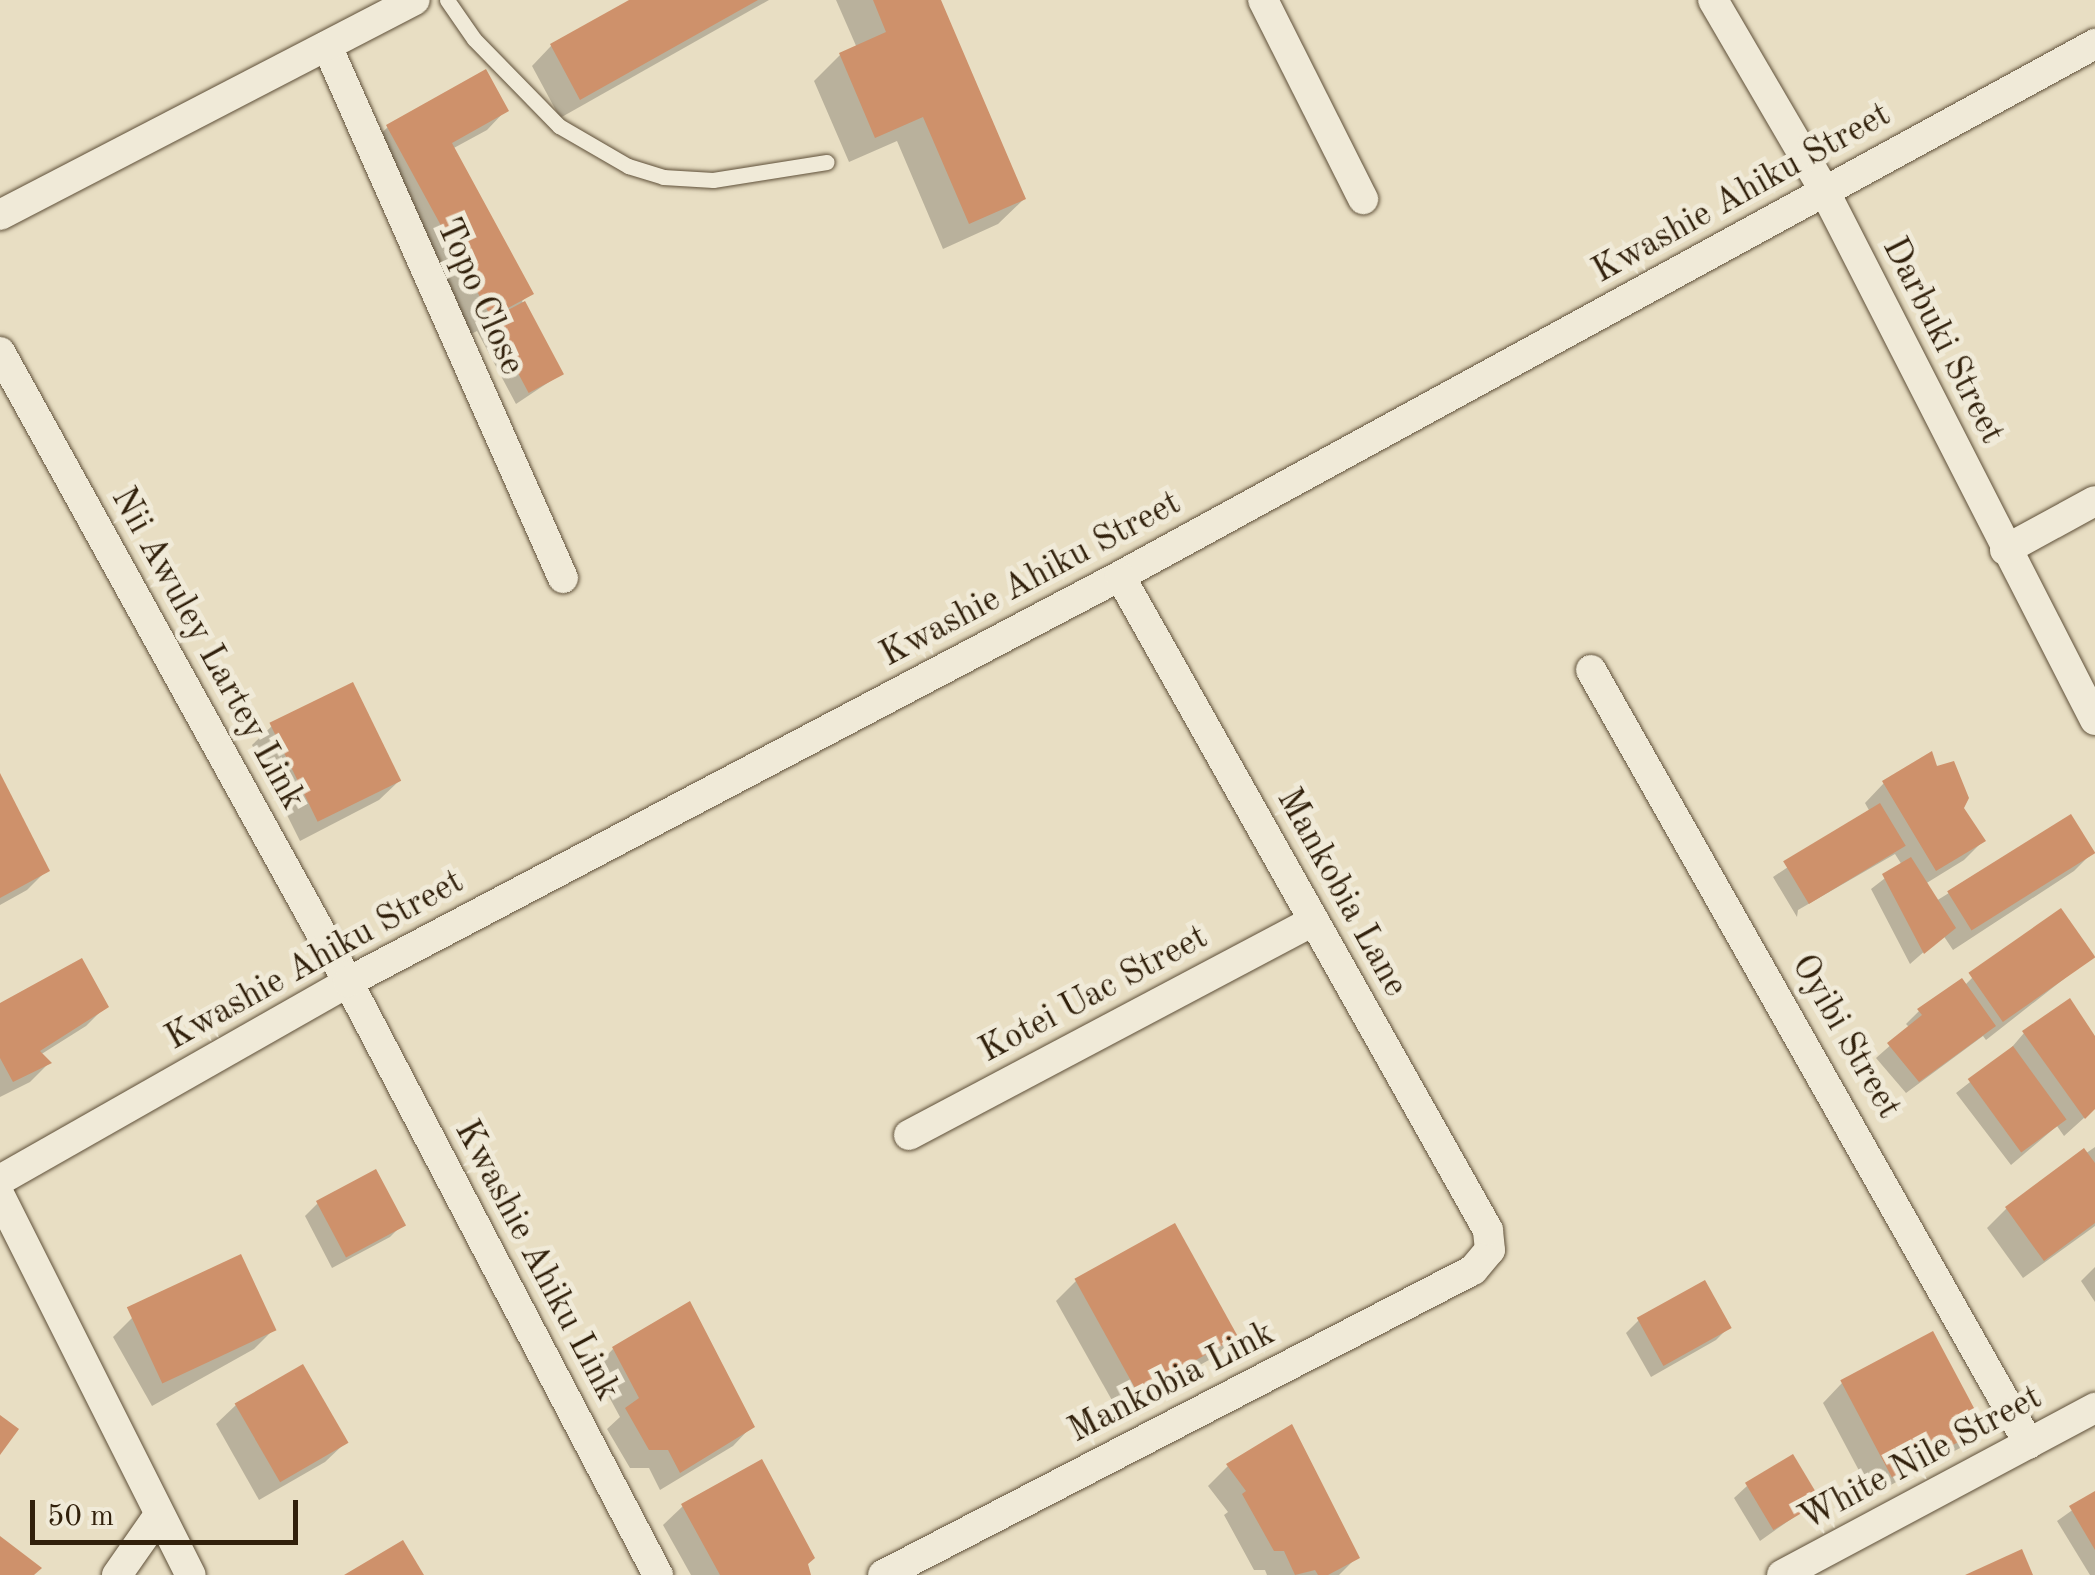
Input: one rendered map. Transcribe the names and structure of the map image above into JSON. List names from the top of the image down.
{
  "streets": {
    "street": [
      "Kwashie Ahiku Street",
      "Topo Close",
      "Darbuki Street",
      "Nii Awuley Lartey Link",
      "Mankobia Lane",
      "Kotei Uac Street",
      "Oyibi Street",
      "Kwashie Ahiku Link",
      "Mankobia Link",
      "White Nile Street"
    ]
  },
  "crossings": [
    ["Kwashie Ahiku Street", "Darbuki Street"],
    ["Kwashie Ahiku Street", "Nii Awuley Lartey Link"],
    ["Kwashie Ahiku Street", "Mankobia Lane"],
    ["Kwashie Ahiku Street", "Kwashie Ahiku Link"],
    ["Nii Awuley Lartey Link", "Kwashie Ahiku Link"],
    ["Mankobia Lane", "Kotei Uac Street"],
    ["Mankobia Lane", "Mankobia Link"],
    ["Oyibi Street", "White Nile Street"]
  ],
  "scale_bar": "50 m"
}
